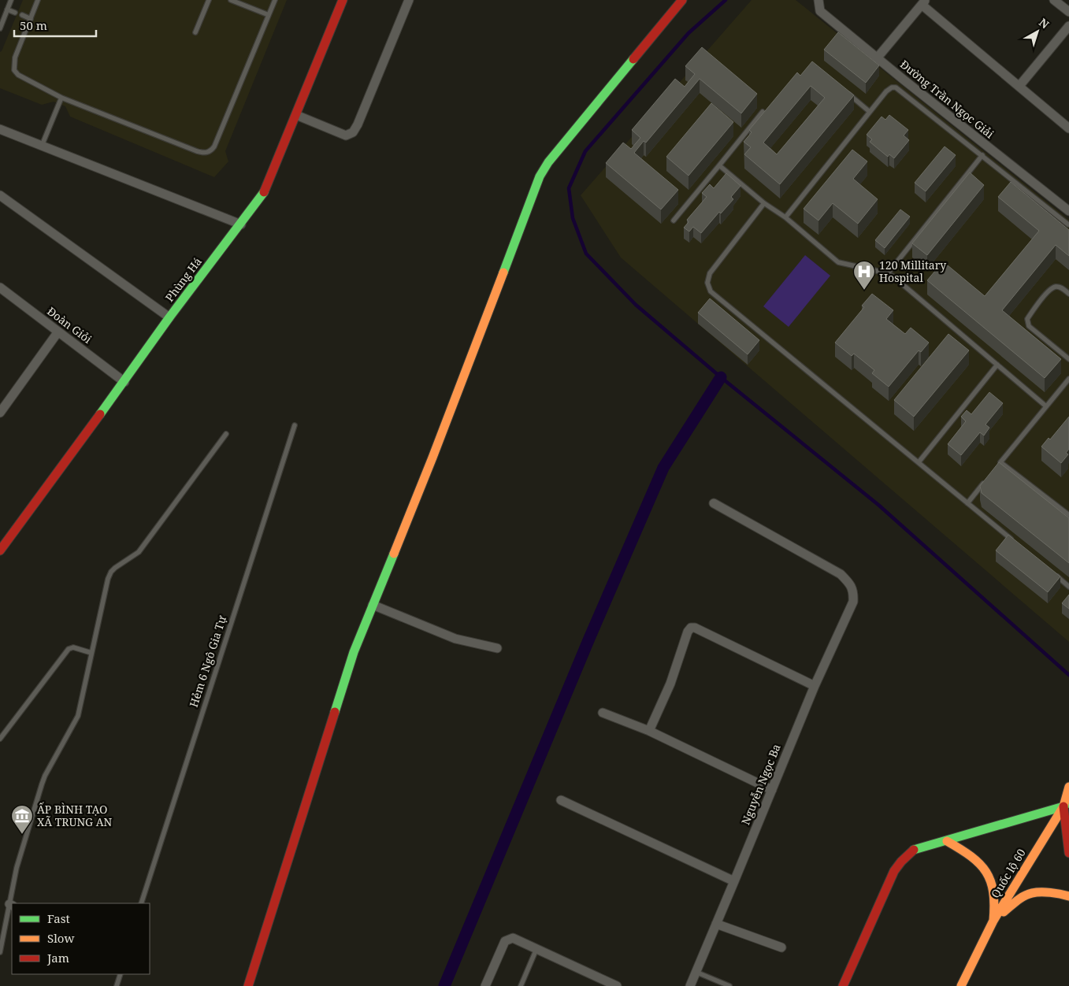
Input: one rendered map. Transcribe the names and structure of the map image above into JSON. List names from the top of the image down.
{
  "streets": {
    "main road": ["Phùng Há", "Quốc lộ 60"],
    "street": ["Đường Trần Ngọc Giải", "Đoàn Giỏi", "Nguyễn Ngọc Ba"],
    "lane": ["Hẻm 6 Ngô Gia Tự"]
  },
  "crossings": [
    ["Phùng Há", "Đoàn Giỏi"]
  ],
  "places": {
    "hospital": ["120 Millitary Hospital"],
    "museum": ["ẤP BÌNH TẠO XÃ TRUNG AN"]
  },
  "legend": ["Fast", "Slow", "Jam"],
  "scale_bar": "50 m",
  "north": "top right"
}
